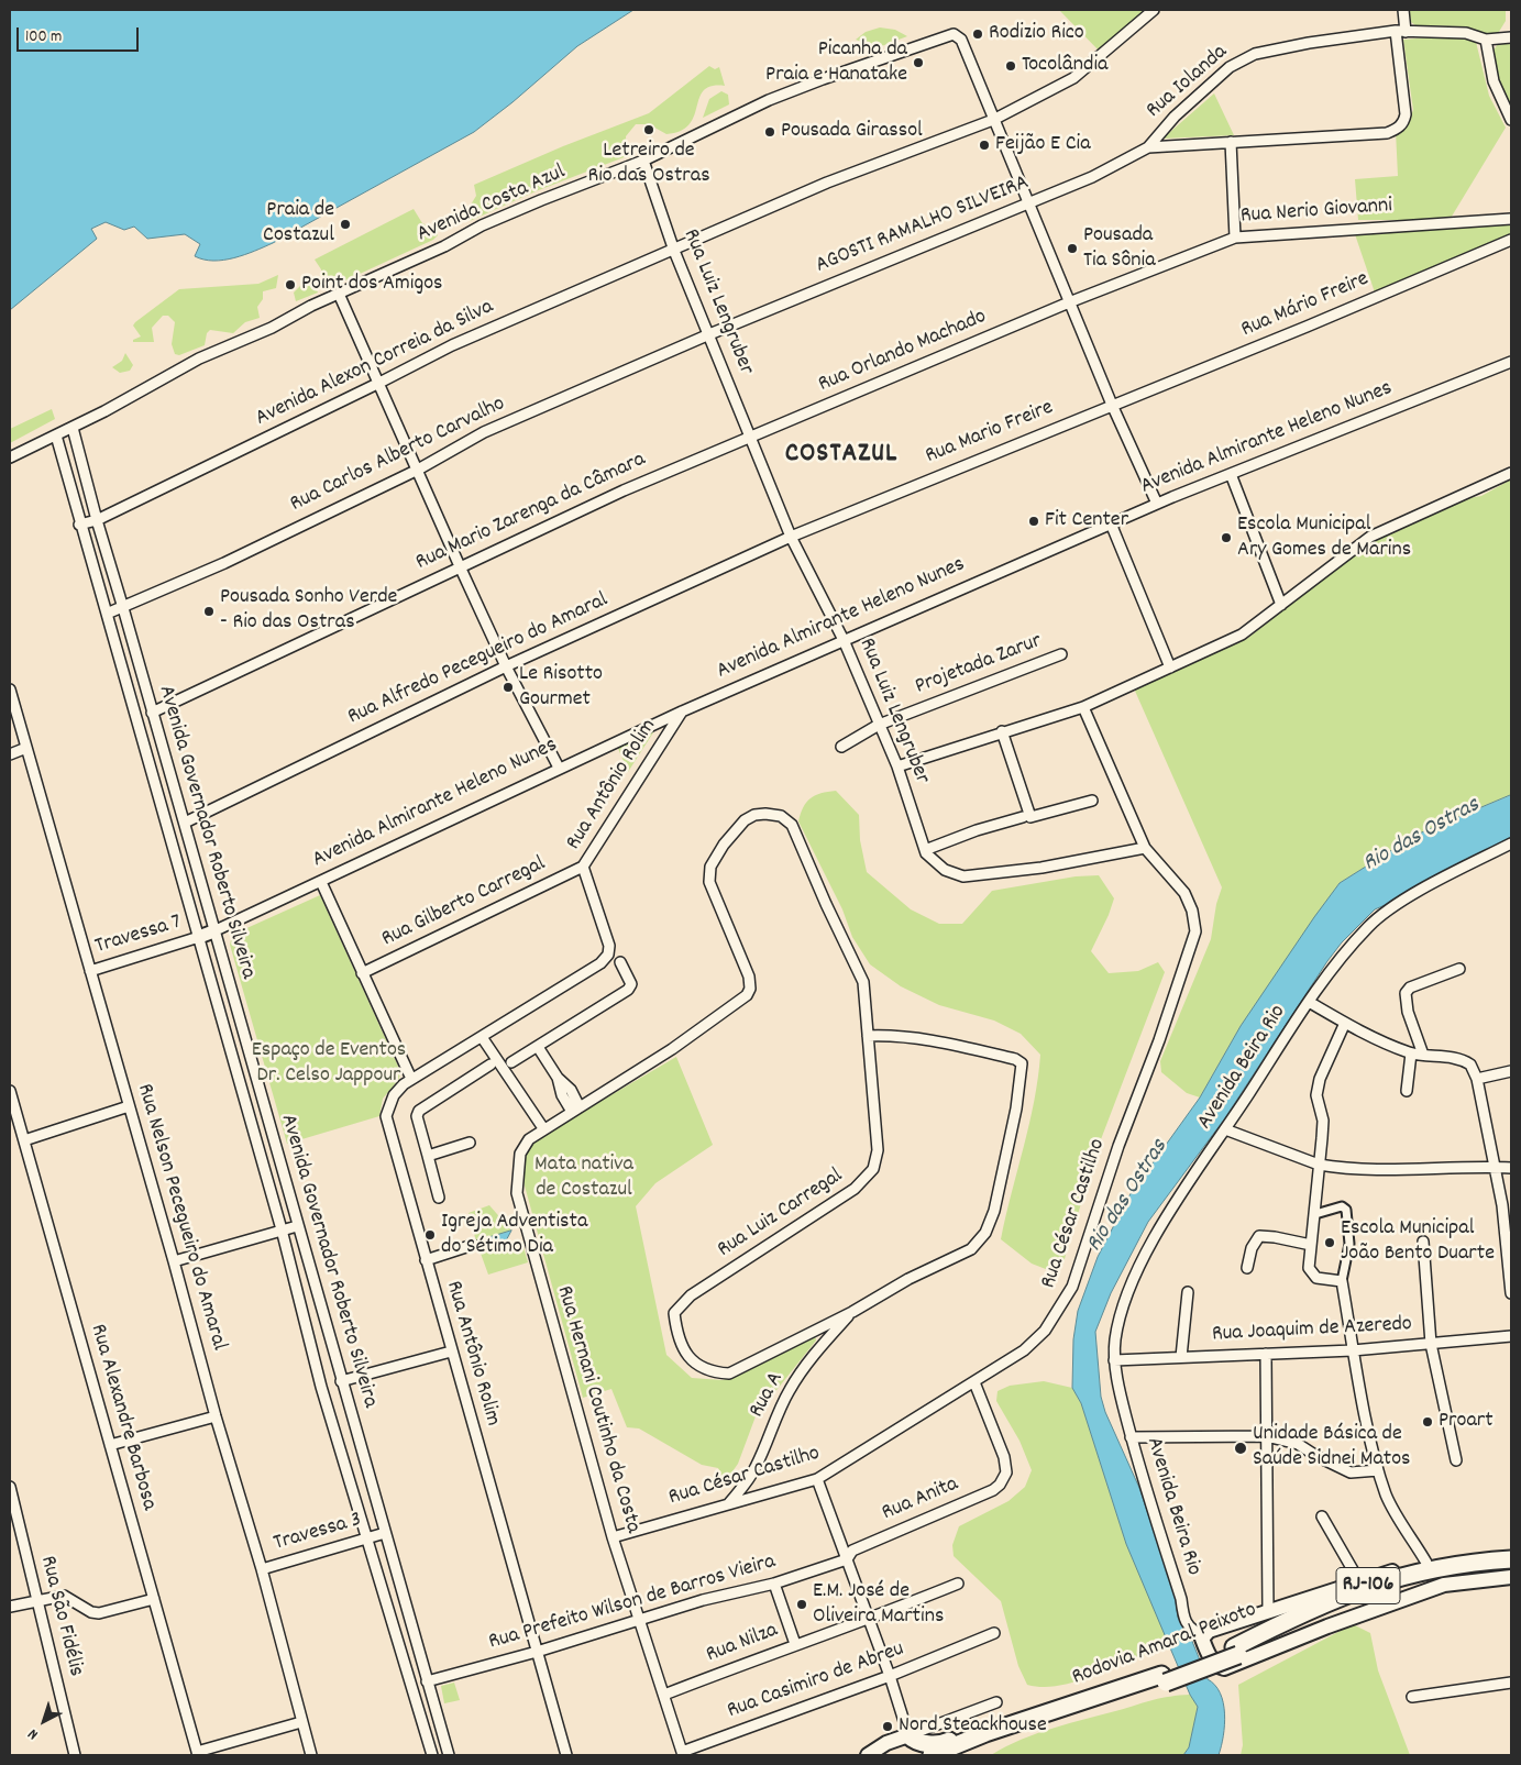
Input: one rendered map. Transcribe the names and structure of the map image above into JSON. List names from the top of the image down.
{
  "streets": {
    "highway": ["RJ-106", "Rodovia Amaral Peixoto"],
    "street": [
      "Rua Iolanda",
      "Avenida Costa Azul",
      "Rua Nerio Giovanni",
      "AGOSTI RAMALHO SILVEIRA",
      "Rua Luiz Lengruber",
      "Rua Mário Freire",
      "Rua Orlando Machado",
      "Avenida Alexon Correia da Silva",
      "Rua Mario Freire",
      "Avenida Almirante Heleno Nunes",
      "Rua Carlos Alberto Carvalho",
      "Rua Mario Zarenga da Câmara",
      "Rua Alfredo Pecegueiro do Amaral",
      "Projetada Zarur",
      "Rua Antônio Rolim",
      "Avenida Governador Roberto Silveira",
      "Rua Gilberto Carregal",
      "Travessa 7",
      "Avenida Beira Rio",
      "Rua Luiz Carregal",
      "Rua César Castilho",
      "Rua Nelson Pecegueiro do Amaral",
      "Rua Joaquim de Azeredo",
      "Rua A",
      "Rua Hernani Coutinho da Costa",
      "Rua Alexandre Barbosa",
      "Rua Anita",
      "Travessa 3",
      "Rua Prefeito Wilson de Barros Vieira",
      "Rua São Fidélis",
      "Rua Nilza",
      "Rua Casimiro de Abreu"
    ]
  },
  "crossings": [
    ["Rua Iolanda", "AGOSTI RAMALHO SILVEIRA"],
    ["Avenida Costa Azul", "Rua Luiz Lengruber"],
    ["Avenida Costa Azul", "Avenida Alexon Correia da Silva"],
    ["Avenida Costa Azul", "Avenida Governador Roberto Silveira"],
    ["Rua Nerio Giovanni", "Rua Orlando Machado"],
    ["AGOSTI RAMALHO SILVEIRA", "Rua Luiz Lengruber"],
    ["AGOSTI RAMALHO SILVEIRA", "Rua Carlos Alberto Carvalho"],
    ["Rua Luiz Lengruber", "Rua Orlando Machado"],
    ["Rua Luiz Lengruber", "Avenida Alexon Correia da Silva"],
    ["Rua Luiz Lengruber", "Rua Mario Freire"],
    ["Rua Luiz Lengruber", "Avenida Almirante Heleno Nunes"],
    ["Rua Luiz Lengruber", "Rua Carlos Alberto Carvalho"],
    ["Rua Luiz Lengruber", "Rua Mario Zarenga da Câmara"],
    ["Rua Luiz Lengruber", "Rua Alfredo Pecegueiro do Amaral"],
    ["Rua Luiz Lengruber", "Projetada Zarur"],
    ["Rua Luiz Lengruber", "Rua César Castilho"],
    ["Rua Mário Freire", "Rua Mario Freire"],
    ["Rua Orlando Machado", "Rua Mario Zarenga da Câmara"],
    ["Avenida Alexon Correia da Silva", "Avenida Governador Roberto Silveira"],
    ["Rua Mario Freire", "Rua Alfredo Pecegueiro do Amaral"],
    ["Avenida Almirante Heleno Nunes", "Rua Antônio Rolim"],
    ["Avenida Almirante Heleno Nunes", "Avenida Governador Roberto Silveira"],
    ["Avenida Almirante Heleno Nunes", "Travessa 7"],
    ["Rua Carlos Alberto Carvalho", "Avenida Governador Roberto Silveira"],
    ["Rua Mario Zarenga da Câmara", "Avenida Governador Roberto Silveira"],
    ["Rua Alfredo Pecegueiro do Amaral", "Avenida Governador Roberto Silveira"],
    ["Rua Antônio Rolim", "Rua Gilberto Carregal"],
    ["Rua Antônio Rolim", "Rua Prefeito Wilson de Barros Vieira"],
    ["Avenida Governador Roberto Silveira", "Travessa 7"],
    ["Avenida Governador Roberto Silveira", "Travessa 3"],
    ["Avenida Governador Roberto Silveira", "Rua Prefeito Wilson de Barros Vieira"],
    ["Travessa 7", "Rua Nelson Pecegueiro do Amaral"],
    ["Avenida Beira Rio", "Rua Joaquim de Azeredo"],
    ["Rua Luiz Carregal", "Rua A"],
    ["Rua Luiz Carregal", "Rua Hernani Coutinho da Costa"],
    ["Rua César Castilho", "Rua A"],
    ["Rua César Castilho", "Rua Hernani Coutinho da Costa"],
    ["Rua César Castilho", "Rua Anita"],
    ["Rua Nelson Pecegueiro do Amaral", "Travessa 3"],
    ["Rua Hernani Coutinho da Costa", "Rua Prefeito Wilson de Barros Vieira"],
    ["Rua Hernani Coutinho da Costa", "Rua Nilza"],
    ["Rua Hernani Coutinho da Costa", "Rua Casimiro de Abreu"],
    ["Rua Anita", "Rua Prefeito Wilson de Barros Vieira"]
  ],
  "districts": ["COSTAZUL"],
  "water": ["Rio das Ostras"],
  "parks": ["Espaço de Eventos Dr. Celso Jappour", "Mata nativa de Costazul"],
  "places": [
    "Rodizio Rico",
    "Picanha da Praia e Hanatake",
    "Tocolândia",
    "Letreiro de Rio das Ostras",
    "Pousada Girassol",
    "Feijão E Cia",
    "Praia de Costazul",
    "Pousada Tia Sônia",
    "Point dos Amigos",
    "Fit Center",
    "Escola Municipal Ary Gomes de Marins",
    "Pousada Sonho Verde - Rio das Ostras",
    "Le Risotto Gourmet",
    "Igreja Adventista do Sétimo Dia",
    "Escola Municipal João Bento Duarte",
    "Proart",
    "Unidade Básica de Saúde Sidnei Matos",
    "E.M. José de Oliveira Martins",
    "Nord Steackhouse"
  ],
  "scale_bar": "100 m",
  "north": "bottom left"
}
